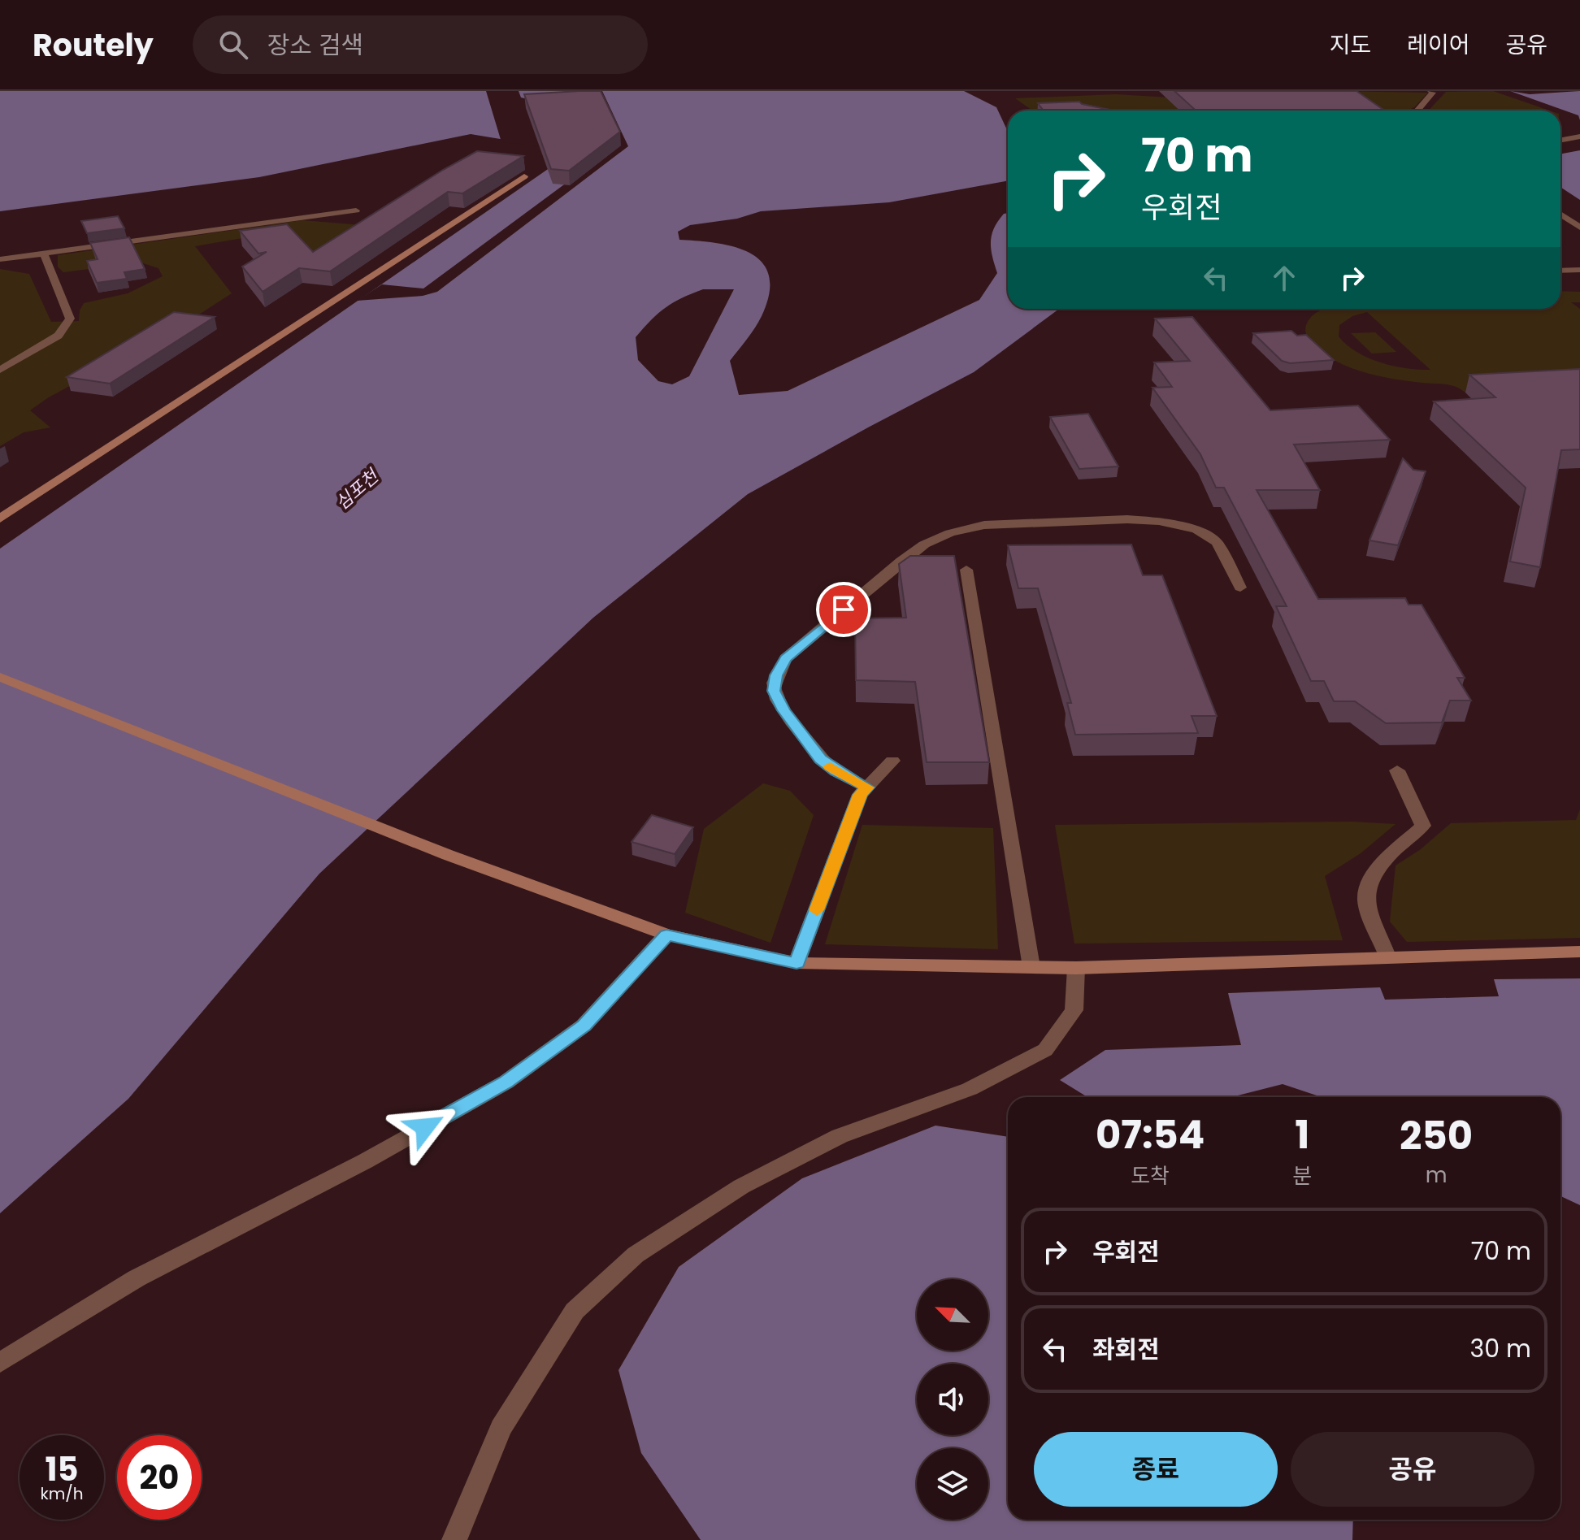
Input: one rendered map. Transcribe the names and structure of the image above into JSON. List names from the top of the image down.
{
  "water": ["심포천"],
  "north": "top left",
  "page": {
    "header": "Routely",
    "search": "장소 검색",
    "nav": ["지도", "레이어", "공유"],
    "turn": ["70 m", "우회전"],
    "eta": [
      "07:54",
      "도착",
      "1",
      "분",
      "250",
      "m"
    ],
    "list": [
      {
        "name": "우회전",
        "value": "70 m"
      },
      {
        "name": "좌회전",
        "value": "30 m"
      }
    ],
    "buttons": ["종료", "공유"],
    "speed": "15 km/h",
    "limit": "20"
  }
}
